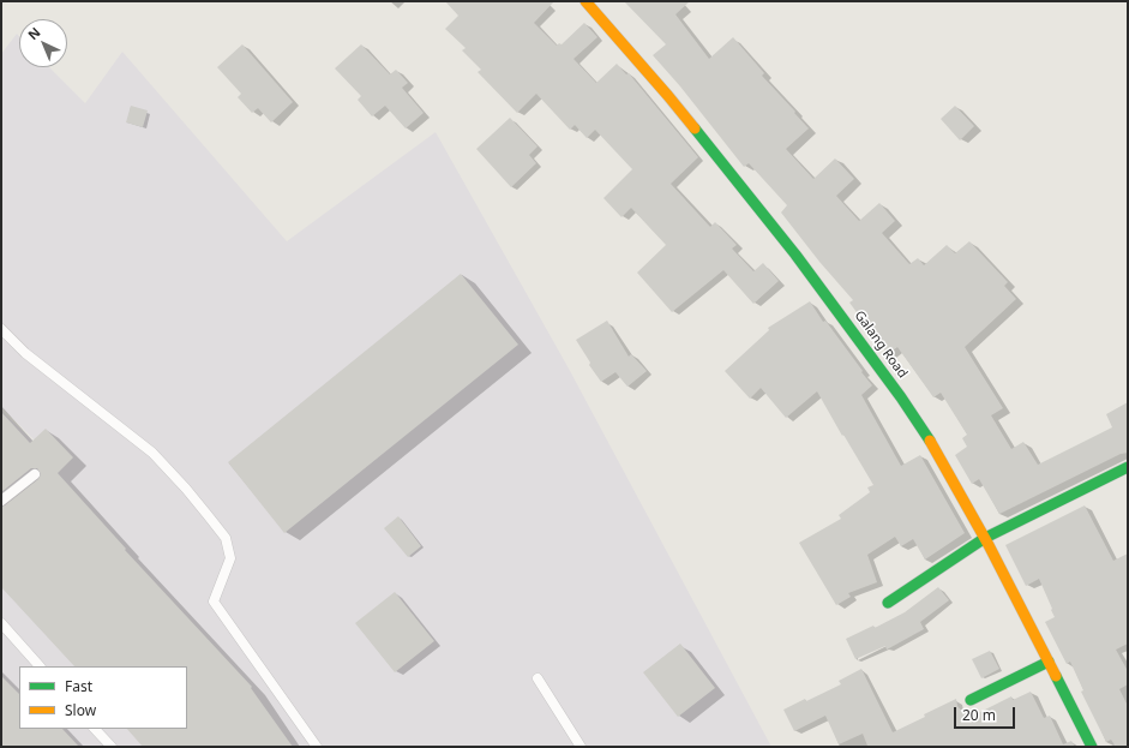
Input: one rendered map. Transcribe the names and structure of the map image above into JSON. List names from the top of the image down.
{
  "streets": {
    "street": ["Galang Road"]
  },
  "legend": ["Fast", "Slow"],
  "scale_bar": "20 m",
  "north": "top left"
}
